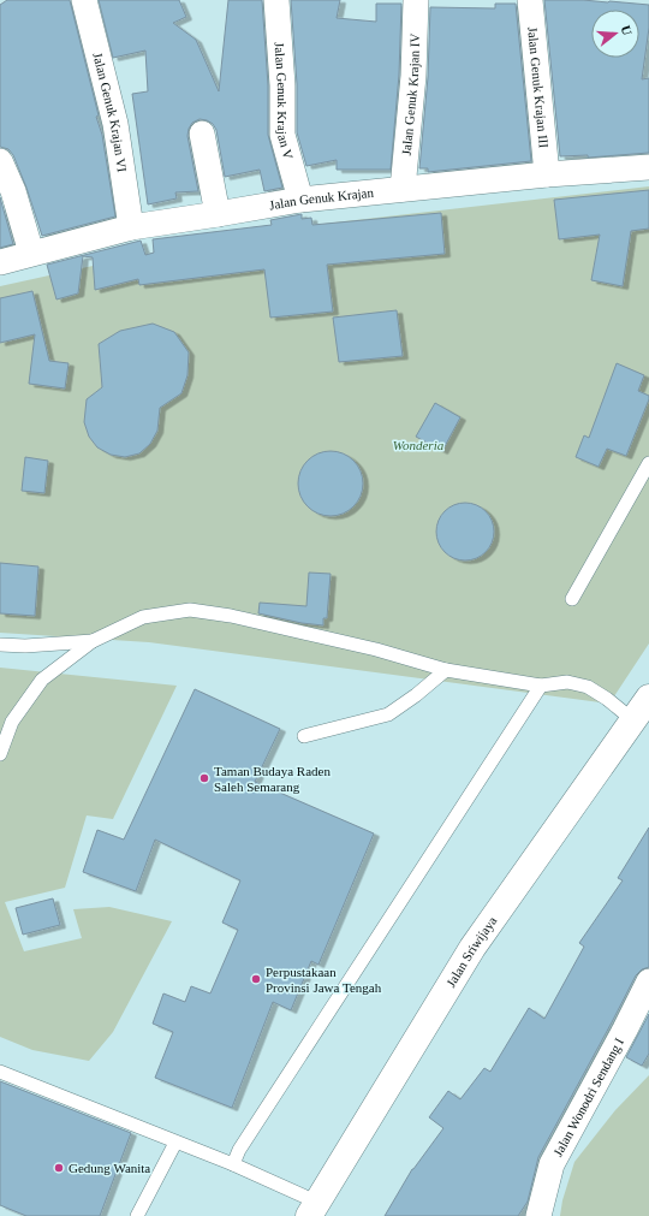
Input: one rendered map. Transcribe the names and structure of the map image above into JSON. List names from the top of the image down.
{
  "streets": {
    "main road": ["Jalan Sriwijaya"],
    "street": [
      "Jalan Genuk Krajan III",
      "Jalan Genuk Krajan IV",
      "Jalan Genuk Krajan V",
      "Jalan Genuk Krajan VI",
      "Jalan Genuk Krajan",
      "Jalan Wonodri Sendang I"
    ]
  },
  "crossings": [
    ["Jalan Genuk Krajan III", "Jalan Genuk Krajan"],
    ["Jalan Genuk Krajan IV", "Jalan Genuk Krajan"],
    ["Jalan Genuk Krajan V", "Jalan Genuk Krajan"],
    ["Jalan Genuk Krajan VI", "Jalan Genuk Krajan"]
  ],
  "parks": ["Wonderia"],
  "places": ["Taman Budaya Raden Saleh Semarang", "Perpustakaan Provinsi Jawa Tengah", "Gedung Wanita"],
  "north": "right"
}
